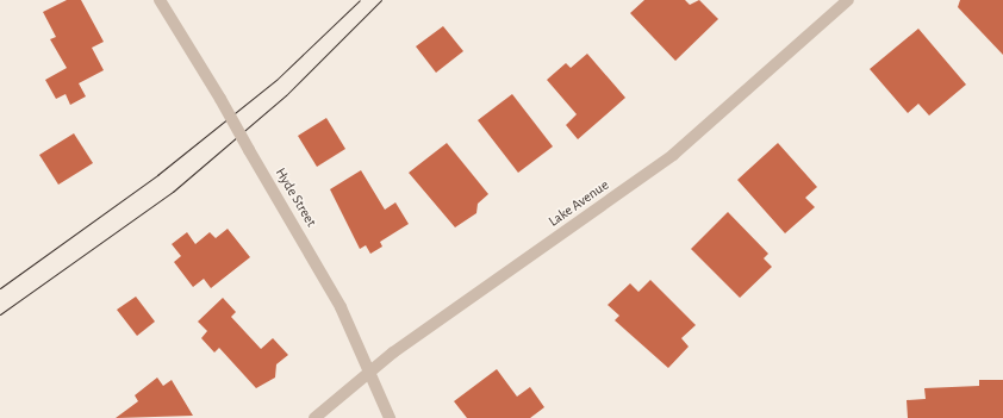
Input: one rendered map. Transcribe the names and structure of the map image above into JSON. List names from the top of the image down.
{
  "streets": {
    "street": ["Hyde Street", "Lake Avenue"]
  },
  "crossings": [
    ["Hyde Street", "Lake Avenue"]
  ]
}
